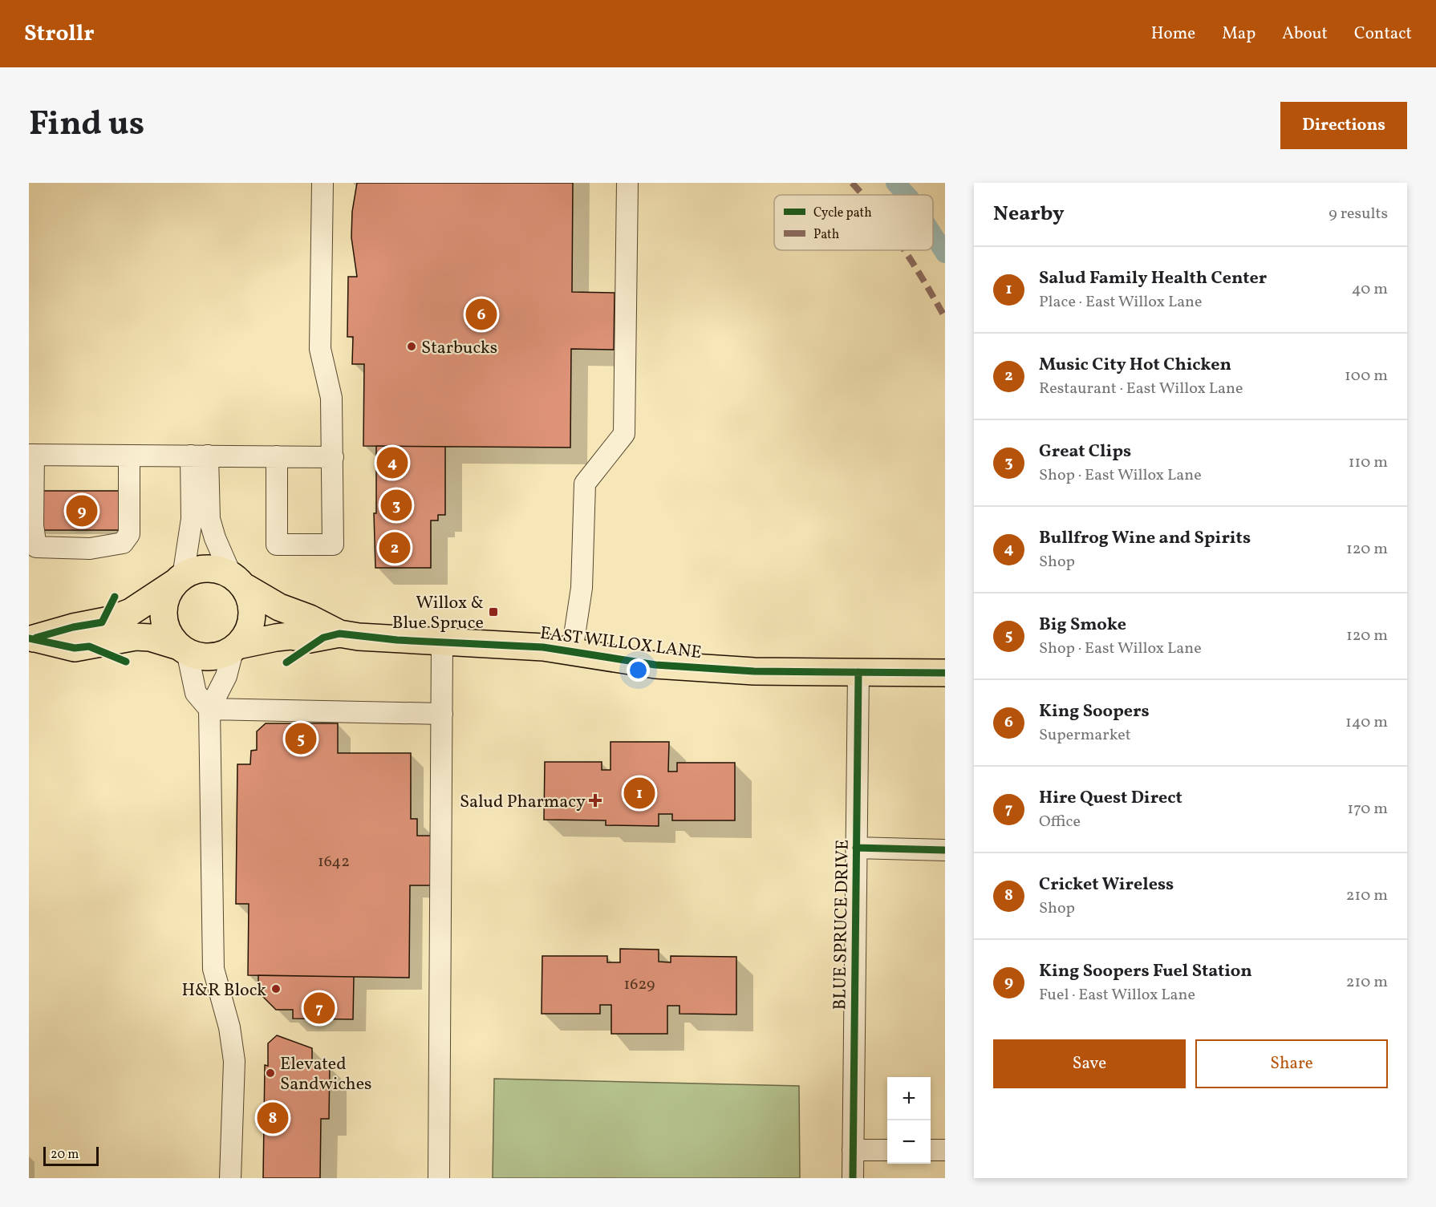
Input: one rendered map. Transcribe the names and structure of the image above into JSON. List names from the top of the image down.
{
  "streets": {
    "main road": ["EAST WILLOX LANE"],
    "street": ["BLUE SPRUCE DRIVE"]
  },
  "crossings": [
    ["EAST WILLOX LANE", "BLUE SPRUCE DRIVE"]
  ],
  "places": {
    "other": ["Starbucks", "H&R Block", "Elevated Sandwiches"],
    "transit": ["Willox & Blue Spruce"],
    "health": ["Salud Pharmacy"]
  },
  "house_numbers": ["1642", "1629"],
  "legend": ["Cycle path", "Path"],
  "scale_bar": "20 m",
  "page": {
    "header": "Strollr",
    "nav": [
      "Home",
      "Map",
      "About",
      "Contact"
    ],
    "title": "Find us",
    "buttons": [
      "Directions",
      ["Save", "Share"]
    ],
    "heading": ["Nearby", "9 results"],
    "list": [
      {
        "mark": "1",
        "name": "Salud Family Health Center",
        "note": "Place · East Willox Lane",
        "value": "40 m"
      },
      {
        "mark": "2",
        "name": "Music City Hot Chicken",
        "note": "Restaurant · East Willox Lane",
        "value": "100 m"
      },
      {
        "mark": "3",
        "name": "Great Clips",
        "note": "Shop · East Willox Lane",
        "value": "110 m"
      },
      {
        "mark": "4",
        "name": "Bullfrog Wine and Spirits",
        "note": "Shop",
        "value": "120 m"
      },
      {
        "mark": "5",
        "name": "Big Smoke",
        "note": "Shop · East Willox Lane",
        "value": "120 m"
      },
      {
        "mark": "6",
        "name": "King Soopers",
        "note": "Supermarket",
        "value": "140 m"
      },
      {
        "mark": "7",
        "name": "Hire Quest Direct",
        "note": "Office",
        "value": "170 m"
      },
      {
        "mark": "8",
        "name": "Cricket Wireless",
        "note": "Shop",
        "value": "210 m"
      },
      {
        "mark": "9",
        "name": "King Soopers Fuel Station",
        "note": "Fuel · East Willox Lane",
        "value": "210 m"
      }
    ],
    "pins": [
      "6",
      "4",
      "3",
      "9",
      "2",
      "5",
      "1",
      "7",
      "8"
    ],
    "map_buttons": ["+", "−"],
    "scale": "20 m"
  }
}
